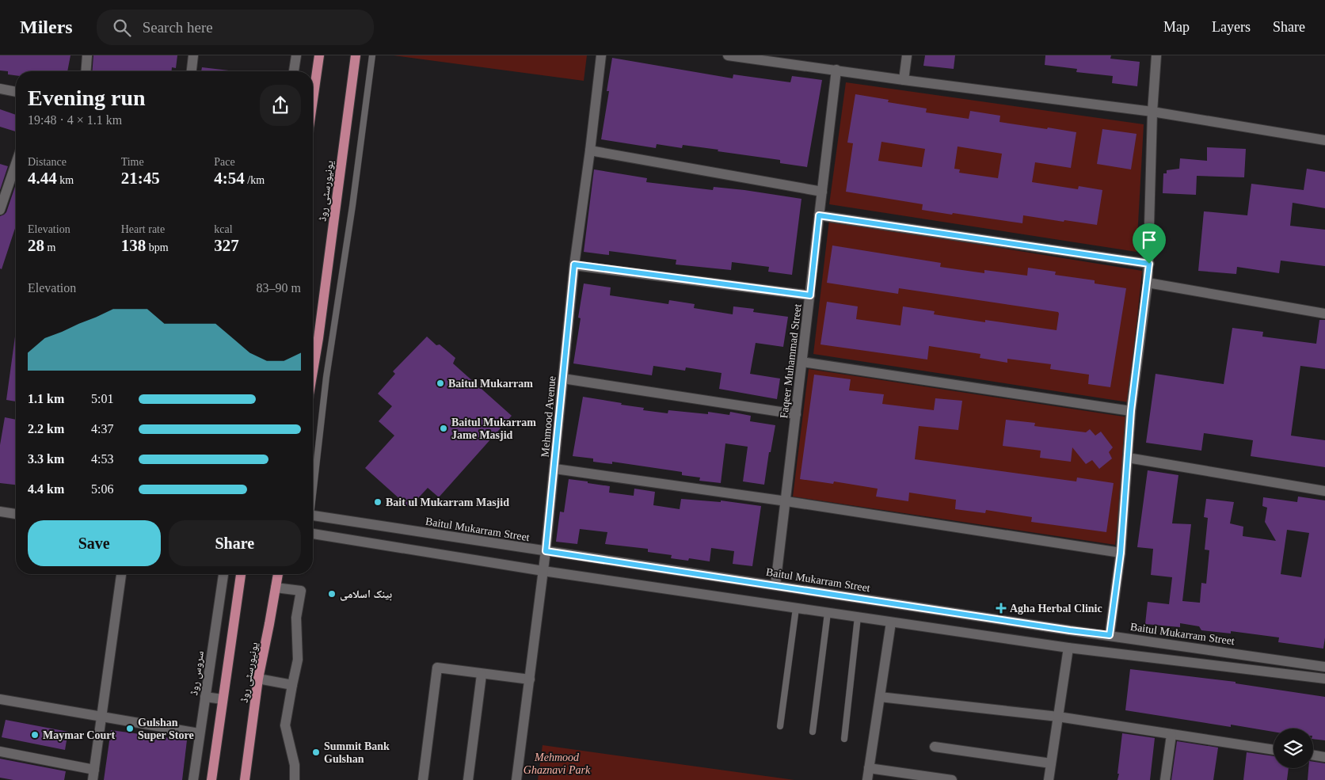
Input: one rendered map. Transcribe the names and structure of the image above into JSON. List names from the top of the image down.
{
  "streets": {
    "main road": ["یونیورسٹی روڈ"],
    "street": [
      "Faqeer Muhammad Street",
      "Mehmood Avenue",
      "Baitul Mukarram Street",
      "سروس روڈ"
    ]
  },
  "crossings": [
    ["Faqeer Muhammad Street", "Baitul Mukarram Street"],
    ["Mehmood Avenue", "Baitul Mukarram Street"]
  ],
  "parks": ["Mehmood Ghaznavi Park"],
  "places": {
    "other": [
      "Baitul Mukarram",
      "Baitul Mukarram Jame Masjid",
      "Bait ul Mukarram Masjid",
      "بینک اسلامی",
      "Gulshan Super Store",
      "Maymar Court",
      "Summit Bank Gulshan"
    ],
    "health": ["Agha Herbal Clinic"]
  },
  "page": {
    "header": "Milers",
    "search": "Search here",
    "nav": ["Map", "Layers", "Share"],
    "heading": ["Evening run", "19:48 · 4 × 1.1 km"],
    "stats": [
      ["Distance", "4.44 km"],
      ["Time", "21:45"],
      ["Pace", "4:54 /km"],
      ["Elevation", "28 m"],
      ["Heart rate", "138 bpm"],
      ["kcal", "327"]
    ],
    "chart": ["Elevation", "83–90 m"],
    "list": [
      {
        "name": "1.1 km",
        "note": "5:01"
      },
      {
        "name": "2.2 km",
        "note": "4:37"
      },
      {
        "name": "3.3 km",
        "note": "4:53"
      },
      {
        "name": "4.4 km",
        "note": "5:06"
      }
    ],
    "buttons": ["Save", "Share"]
  }
}
